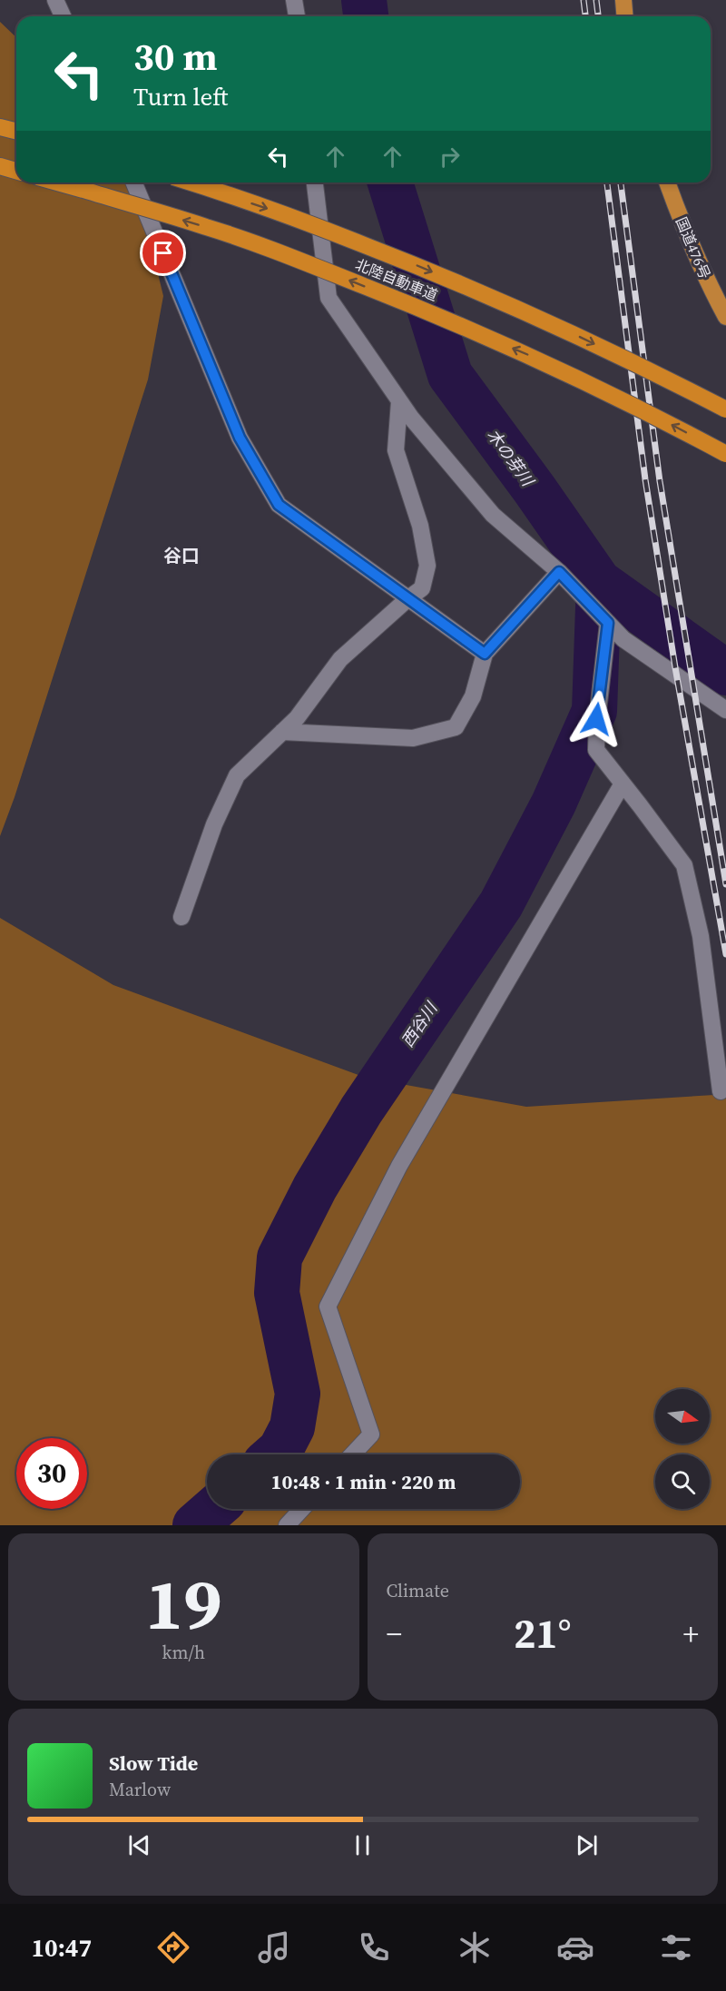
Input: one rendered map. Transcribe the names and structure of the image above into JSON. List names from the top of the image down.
{
  "streets": {
    "highway": ["国道476号", "北陸自動車道"]
  },
  "districts": ["谷口"],
  "water": ["木の芽川", "西谷川"],
  "north": "right",
  "page": {
    "turn": ["30 m", "Turn left"],
    "limit": "30",
    "trip": "10:48 · 1 min · 220 m",
    "tile": [
      ["19", "km/h"],
      "Climate"
    ],
    "heat": ["−", "21°", "+"],
    "song": ["Slow Tide", "Marlow"],
    "tabs": "10:47"
  }
}
